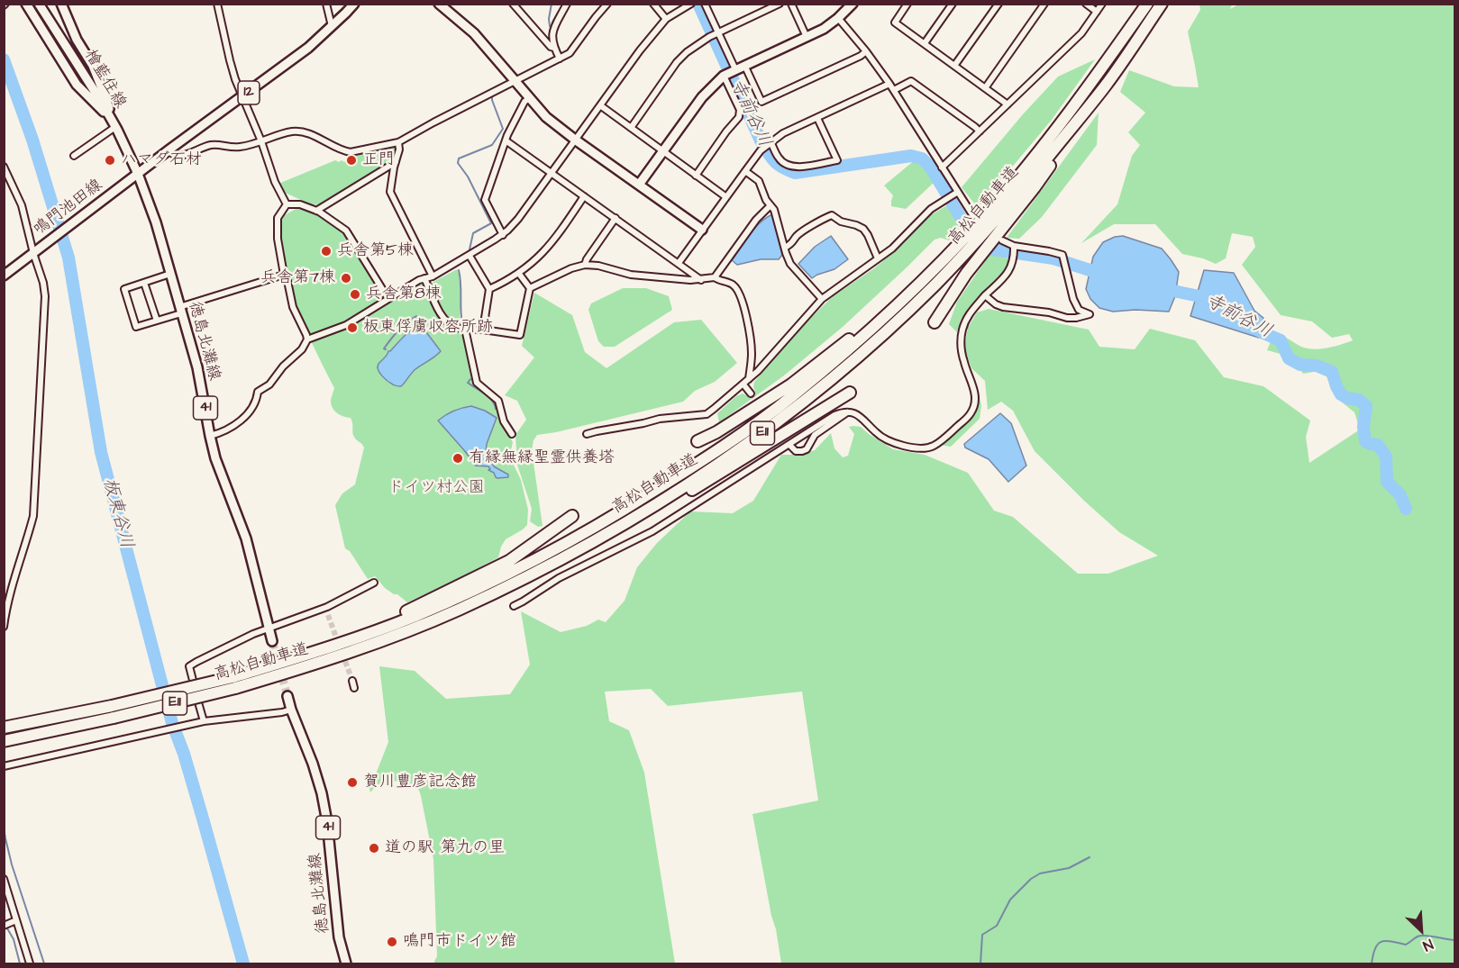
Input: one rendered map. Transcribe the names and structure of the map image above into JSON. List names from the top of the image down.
{
  "streets": {
    "highway": ["高松自動車道", "E11"],
    "main road": [
      "檜藍住線",
      "12",
      "鳴門池田線",
      "徳島北灘線",
      "41"
    ]
  },
  "crossings": [
    ["檜藍住線", "鳴門池田線"],
    ["檜藍住線", "徳島北灘線"],
    ["鳴門池田線", "徳島北灘線"]
  ],
  "water": ["寺前谷川", "板東谷川"],
  "parks": ["ドイツ村公園"],
  "places": [
    "ハマダ石材",
    "正門",
    "兵舎第5棟",
    "兵舎第7棟",
    "兵舎第8棟",
    "板東俘虜収容所跡",
    "有縁無縁聖霊供養塔",
    "賀川豊彦記念館",
    "道の駅 第九の里",
    "鳴門市ドイツ館"
  ],
  "north": "bottom right"
}
